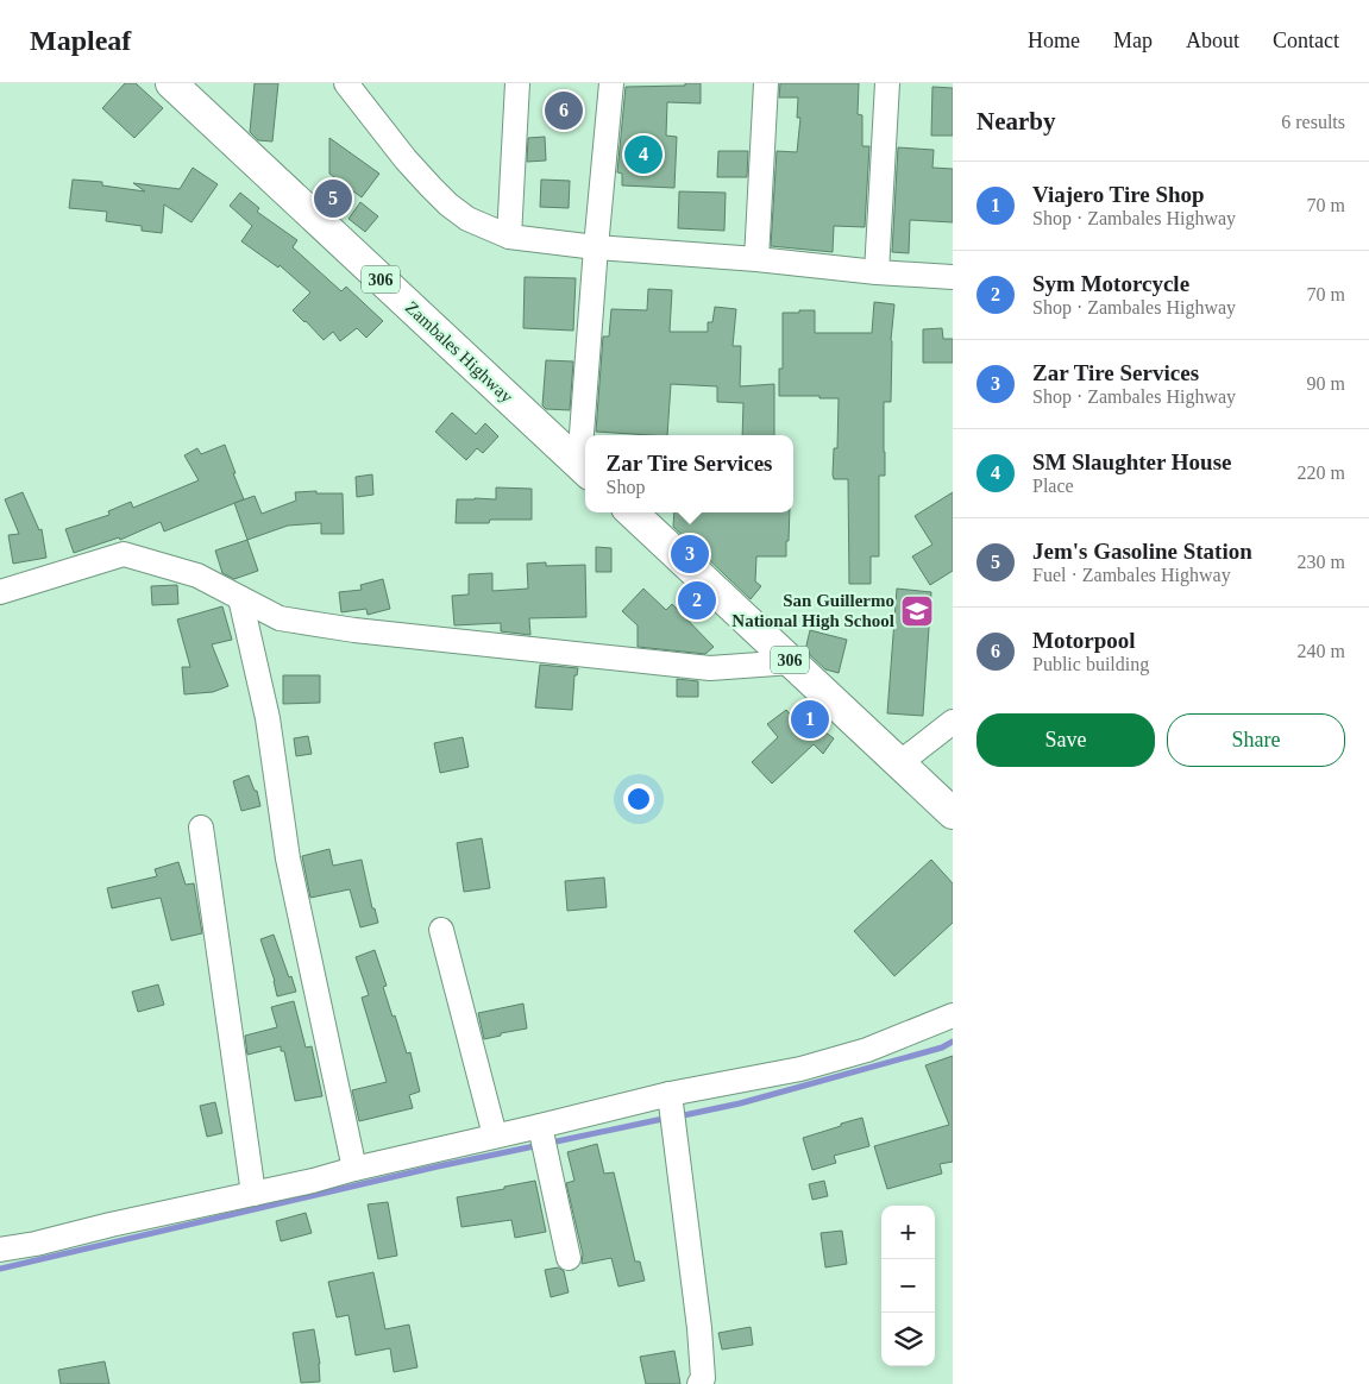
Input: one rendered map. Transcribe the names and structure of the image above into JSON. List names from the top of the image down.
{
  "streets": {
    "main road": ["306", "Zambales Highway"]
  },
  "places": {
    "school or university": ["San Guillermo National High School"]
  },
  "page": {
    "header": "Mapleaf",
    "nav": [
      "Home",
      "Map",
      "About",
      "Contact"
    ],
    "heading": ["Nearby", "6 results"],
    "pins": [
      "6",
      "4",
      "5",
      "3",
      "2",
      "1"
    ],
    "list": [
      {
        "mark": "1",
        "name": "Viajero Tire Shop",
        "note": "Shop · Zambales Highway",
        "value": "70 m"
      },
      {
        "mark": "2",
        "name": "Sym Motorcycle",
        "note": "Shop · Zambales Highway",
        "value": "70 m"
      },
      {
        "mark": "3",
        "name": "Zar Tire Services",
        "note": "Shop · Zambales Highway",
        "value": "90 m"
      },
      {
        "mark": "4",
        "name": "SM Slaughter House",
        "note": "Place",
        "value": "220 m"
      },
      {
        "mark": "5",
        "name": "Jem's Gasoline Station",
        "note": "Fuel · Zambales Highway",
        "value": "230 m"
      },
      {
        "mark": "6",
        "name": "Motorpool",
        "note": "Public building",
        "value": "240 m"
      }
    ],
    "popup": ["Zar Tire Services", "Shop"],
    "buttons": ["Save", "Share"],
    "map_buttons": ["+", "−"]
  }
}
